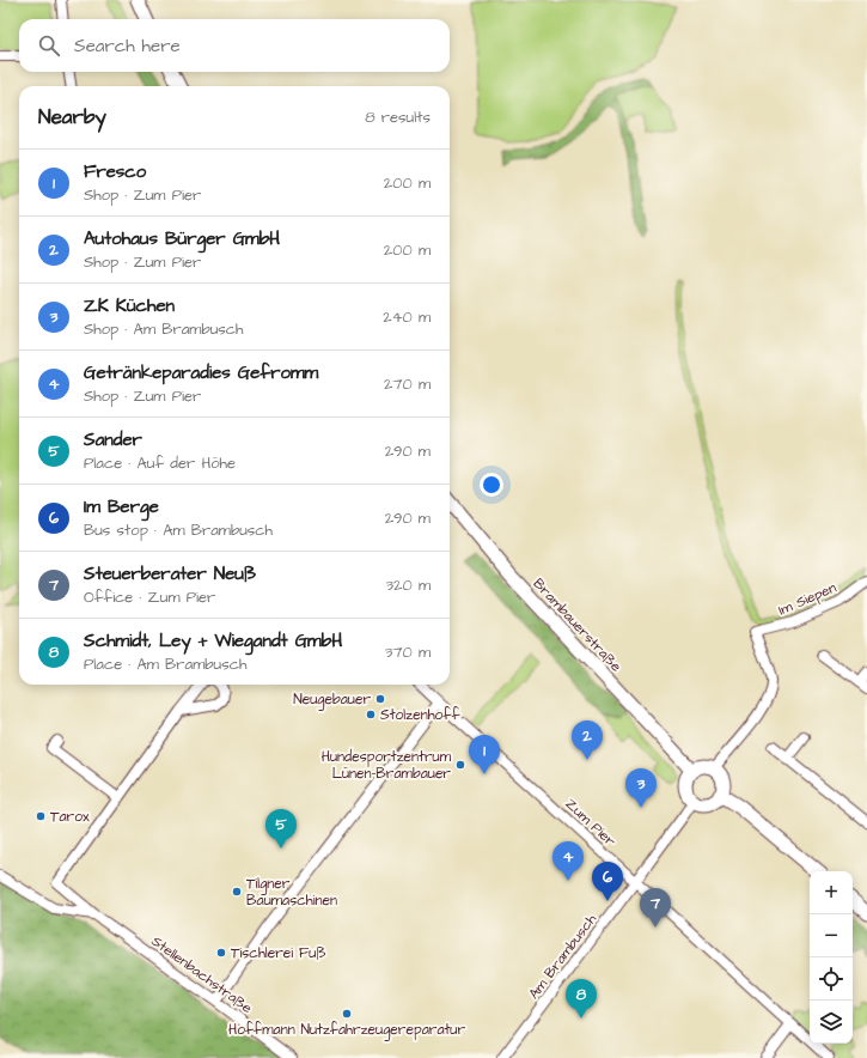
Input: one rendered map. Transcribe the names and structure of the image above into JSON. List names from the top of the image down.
{
  "streets": {
    "main road": ["Brambauerstraße"],
    "street": [
      "Im Siepen",
      "Zum Pier",
      "Am Brambusch",
      "Stellenbachstraße"
    ]
  },
  "crossings": [
    ["Im Siepen", "Brambauerstraße"],
    ["Im Siepen", "Am Brambusch"],
    ["Brambauerstraße", "Am Brambusch"],
    ["Zum Pier", "Am Brambusch"]
  ],
  "places": [
    "Neugebauer",
    "Stolzenhoff",
    "Hundesportzentrum Lünen-Brambauer",
    "Tarox",
    "Tilgner Baumaschinen",
    "Tischlerei Fuß",
    "Hoffmann Nutzfahrzeugereparatur"
  ],
  "page": {
    "search": "Search here",
    "heading": ["Nearby", "8 results"],
    "list": [
      {
        "mark": "1",
        "name": "Fresco",
        "note": "Shop · Zum Pier",
        "value": "200 m"
      },
      {
        "mark": "2",
        "name": "Autohaus Bürger GmbH",
        "note": "Shop · Zum Pier",
        "value": "200 m"
      },
      {
        "mark": "3",
        "name": "ZK Küchen",
        "note": "Shop · Am Brambusch",
        "value": "240 m"
      },
      {
        "mark": "4",
        "name": "Getränkeparadies Gefromm",
        "note": "Shop · Zum Pier",
        "value": "270 m"
      },
      {
        "mark": "5",
        "name": "Sander",
        "note": "Place · Auf der Höhe",
        "value": "290 m"
      },
      {
        "mark": "6",
        "name": "Im Berge",
        "note": "Bus stop · Am Brambusch",
        "value": "290 m"
      },
      {
        "mark": "7",
        "name": "Steuerberater Neuß",
        "note": "Office · Zum Pier",
        "value": "320 m"
      },
      {
        "mark": "8",
        "name": "Schmidt, Ley + Wiegandt GmbH",
        "note": "Place · Am Brambusch",
        "value": "370 m"
      }
    ],
    "pins": [
      "2",
      "1",
      "3",
      "5",
      "4",
      "6",
      "7",
      "8"
    ],
    "map_buttons": ["+", "−"]
  }
}
